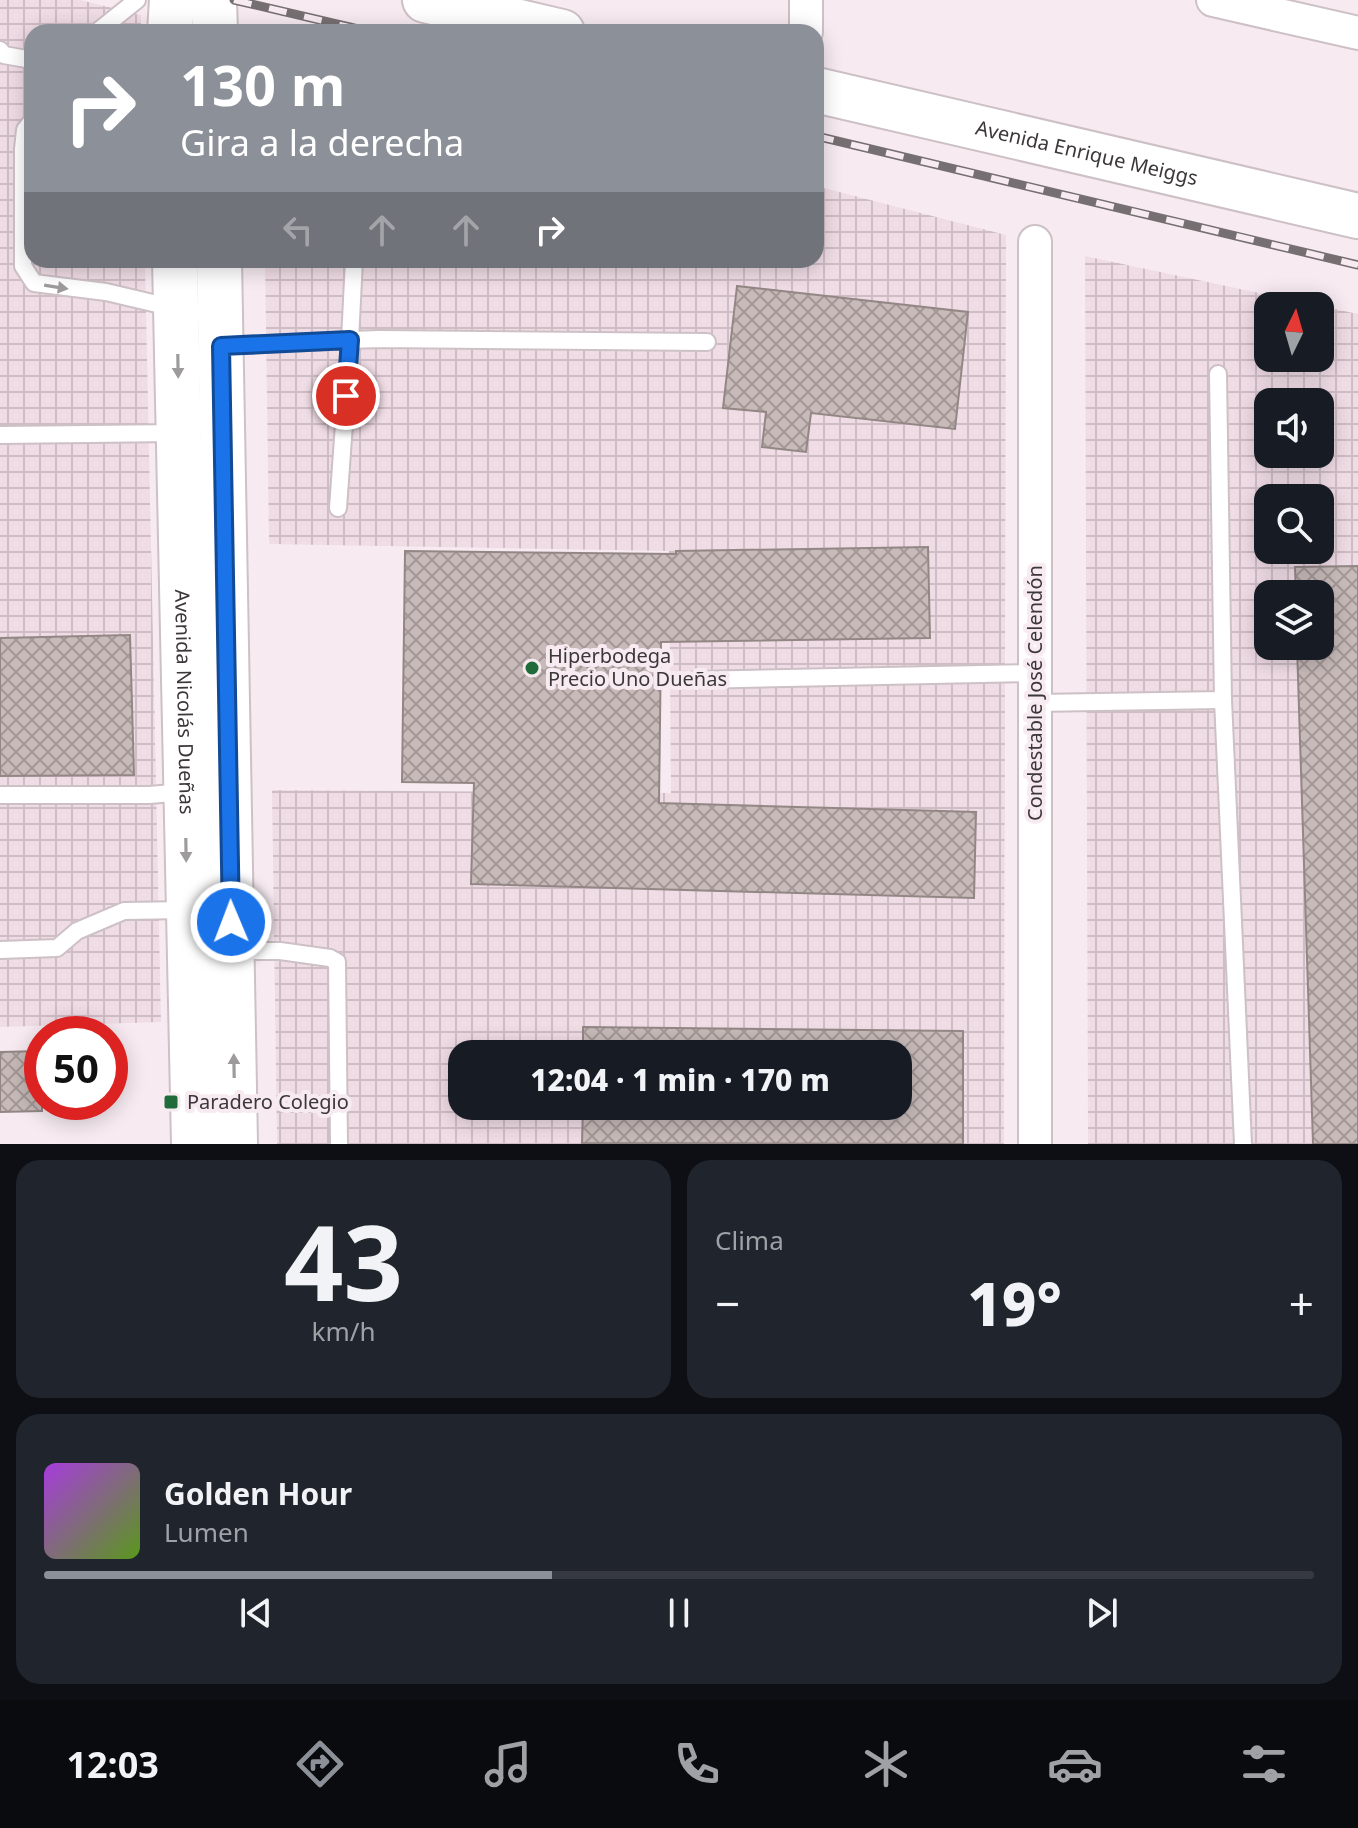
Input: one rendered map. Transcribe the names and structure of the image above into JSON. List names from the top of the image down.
{
  "streets": {
    "main road": ["Avenida Enrique Meiggs", "Avenida Nicolás Dueñas"],
    "street": ["Condestable José Celendón"]
  },
  "places": {
    "other": ["Hiperbodega Precio Uno Dueñas"],
    "transit": ["Paradero Colegio"]
  },
  "north": "top",
  "page": {
    "turn": ["130 m", "Gira a la derecha"],
    "limit": "50",
    "trip": "12:04 · 1 min · 170 m",
    "tile": [
      ["43", "km/h"],
      "Clima"
    ],
    "heat": ["−", "19°", "+"],
    "song": ["Golden Hour", "Lumen"],
    "tabs": "12:03"
  }
}
